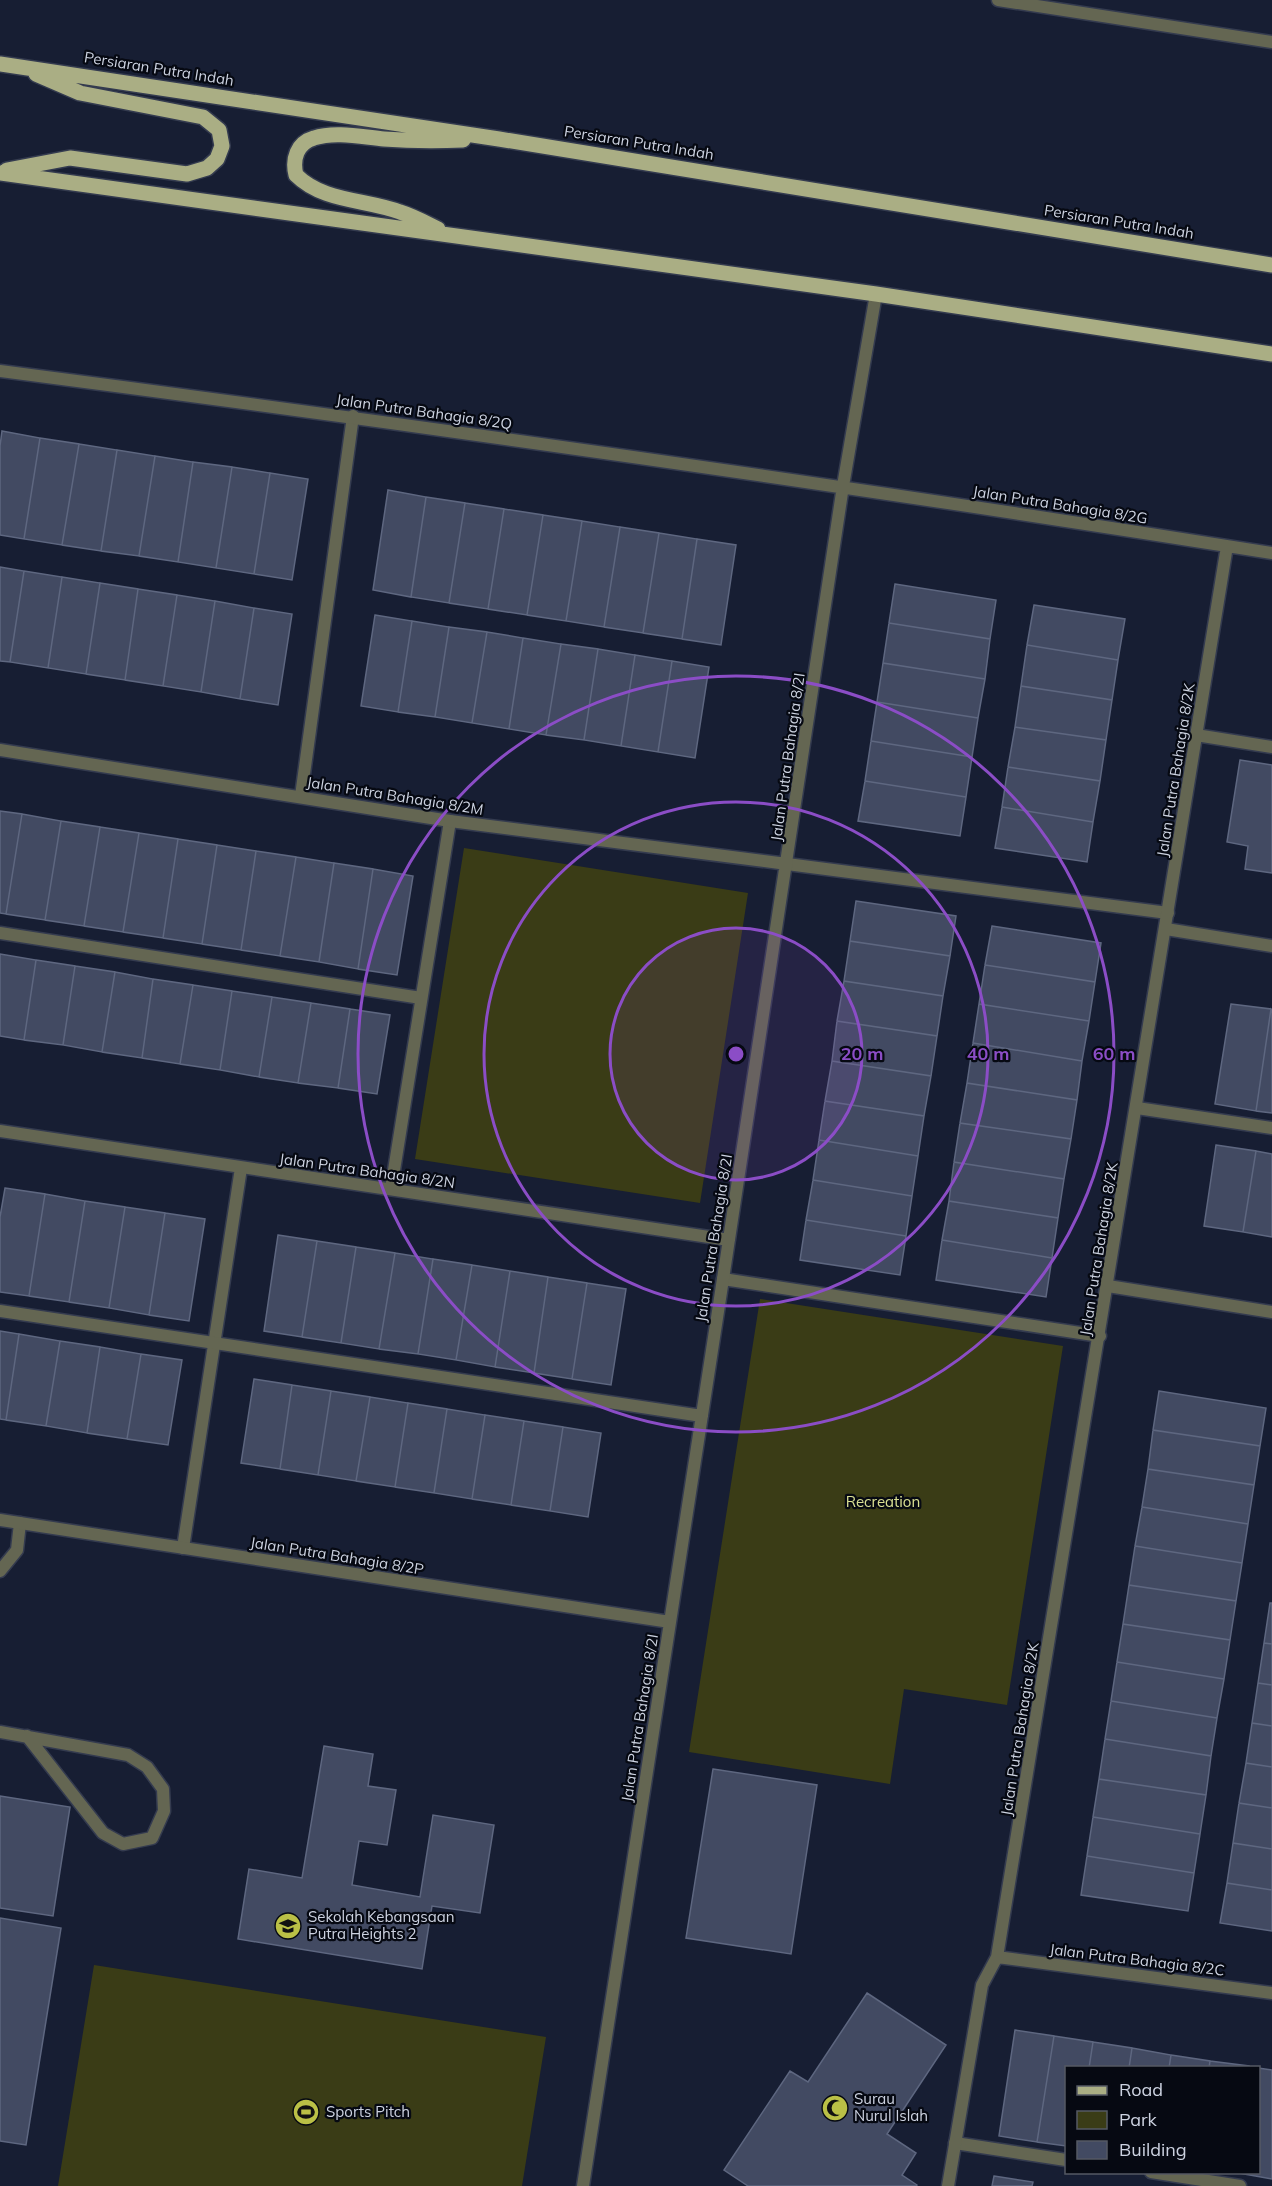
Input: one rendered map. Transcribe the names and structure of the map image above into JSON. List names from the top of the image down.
{
  "streets": {
    "main road": ["Persiaran Putra Indah"],
    "street": [
      "Jalan Putra Bahagia 8/2Q",
      "Jalan Putra Bahagia 8/2G",
      "Jalan Putra Bahagia 8/2I",
      "Jalan Putra Bahagia 8/2K",
      "Jalan Putra Bahagia 8/2M",
      "Jalan Putra Bahagia 8/2N",
      "Jalan Putra Bahagia 8/2P",
      "Jalan Putra Bahagia 8/2C"
    ]
  },
  "crossings": [
    ["Jalan Putra Bahagia 8/2Q", "Jalan Putra Bahagia 8/2G"],
    ["Jalan Putra Bahagia 8/2Q", "Jalan Putra Bahagia 8/2I"],
    ["Jalan Putra Bahagia 8/2G", "Jalan Putra Bahagia 8/2I"],
    ["Jalan Putra Bahagia 8/2G", "Jalan Putra Bahagia 8/2K"],
    ["Jalan Putra Bahagia 8/2I", "Jalan Putra Bahagia 8/2M"],
    ["Jalan Putra Bahagia 8/2I", "Jalan Putra Bahagia 8/2N"],
    ["Jalan Putra Bahagia 8/2I", "Jalan Putra Bahagia 8/2P"],
    ["Jalan Putra Bahagia 8/2K", "Jalan Putra Bahagia 8/2M"],
    ["Jalan Putra Bahagia 8/2K", "Jalan Putra Bahagia 8/2C"]
  ],
  "parks": ["Recreation"],
  "places": {
    "school or university": ["Sekolah Kebangsaan Putra Heights 2"],
    "mosque": ["Surau Nurul Islah"],
    "sports": ["Sports Pitch"]
  },
  "legend": ["Road", "Park", "Building"],
  "rings": ["20 m", "40 m", "60 m"]
}
